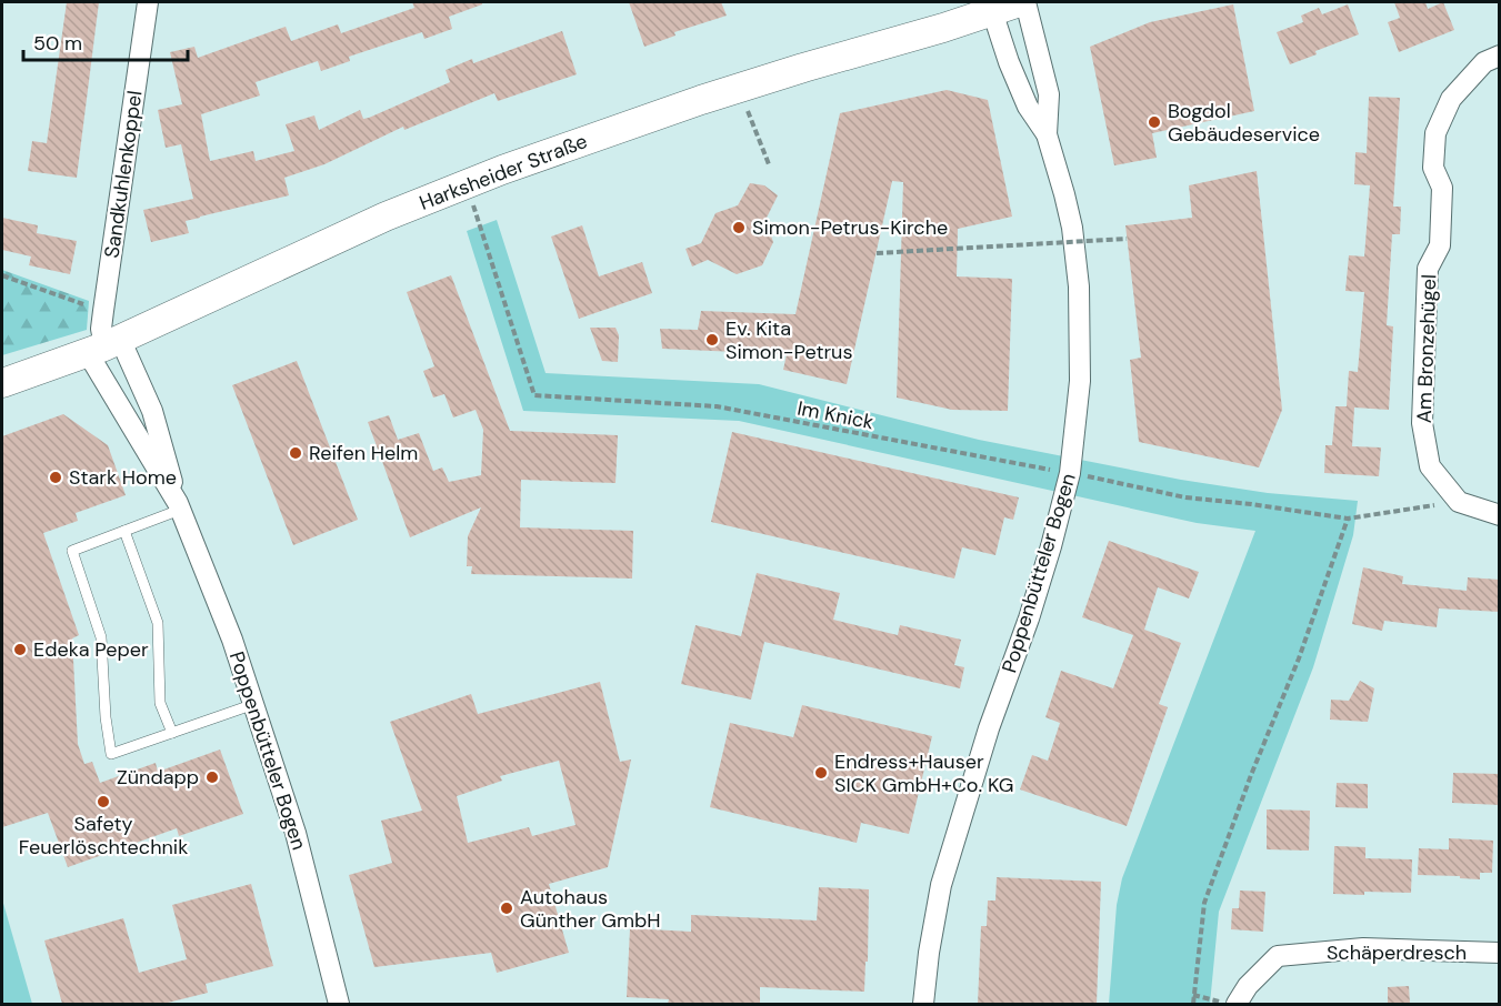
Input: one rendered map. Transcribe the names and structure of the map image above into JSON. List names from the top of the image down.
{
  "streets": {
    "main road": ["Harksheider Straße"],
    "street": [
      "Sandkuhlenkoppel",
      "Am Bronzehügel",
      "Poppenbütteler Bogen",
      "Schäperdresch"
    ],
    "path": ["Im Knick"]
  },
  "crossings": [
    ["Harksheider Straße", "Sandkuhlenkoppel"],
    ["Harksheider Straße", "Im Knick"],
    ["Harksheider Straße", "Poppenbütteler Bogen"],
    ["Sandkuhlenkoppel", "Poppenbütteler Bogen"],
    ["Im Knick", "Poppenbütteler Bogen"]
  ],
  "places": [
    "Bogdol Gebäudeservice",
    "Simon-Petrus-Kirche",
    "Ev. Kita Simon-Petrus",
    "Reifen Helm",
    "Stark Home",
    "Edeka Peper",
    "Endress+Hauser SICK GmbH+Co. KG",
    "Zündapp",
    "Safety Feuerlöschtechnik",
    "Autohaus Günther GmbH"
  ],
  "scale_bar": "50 m"
}
